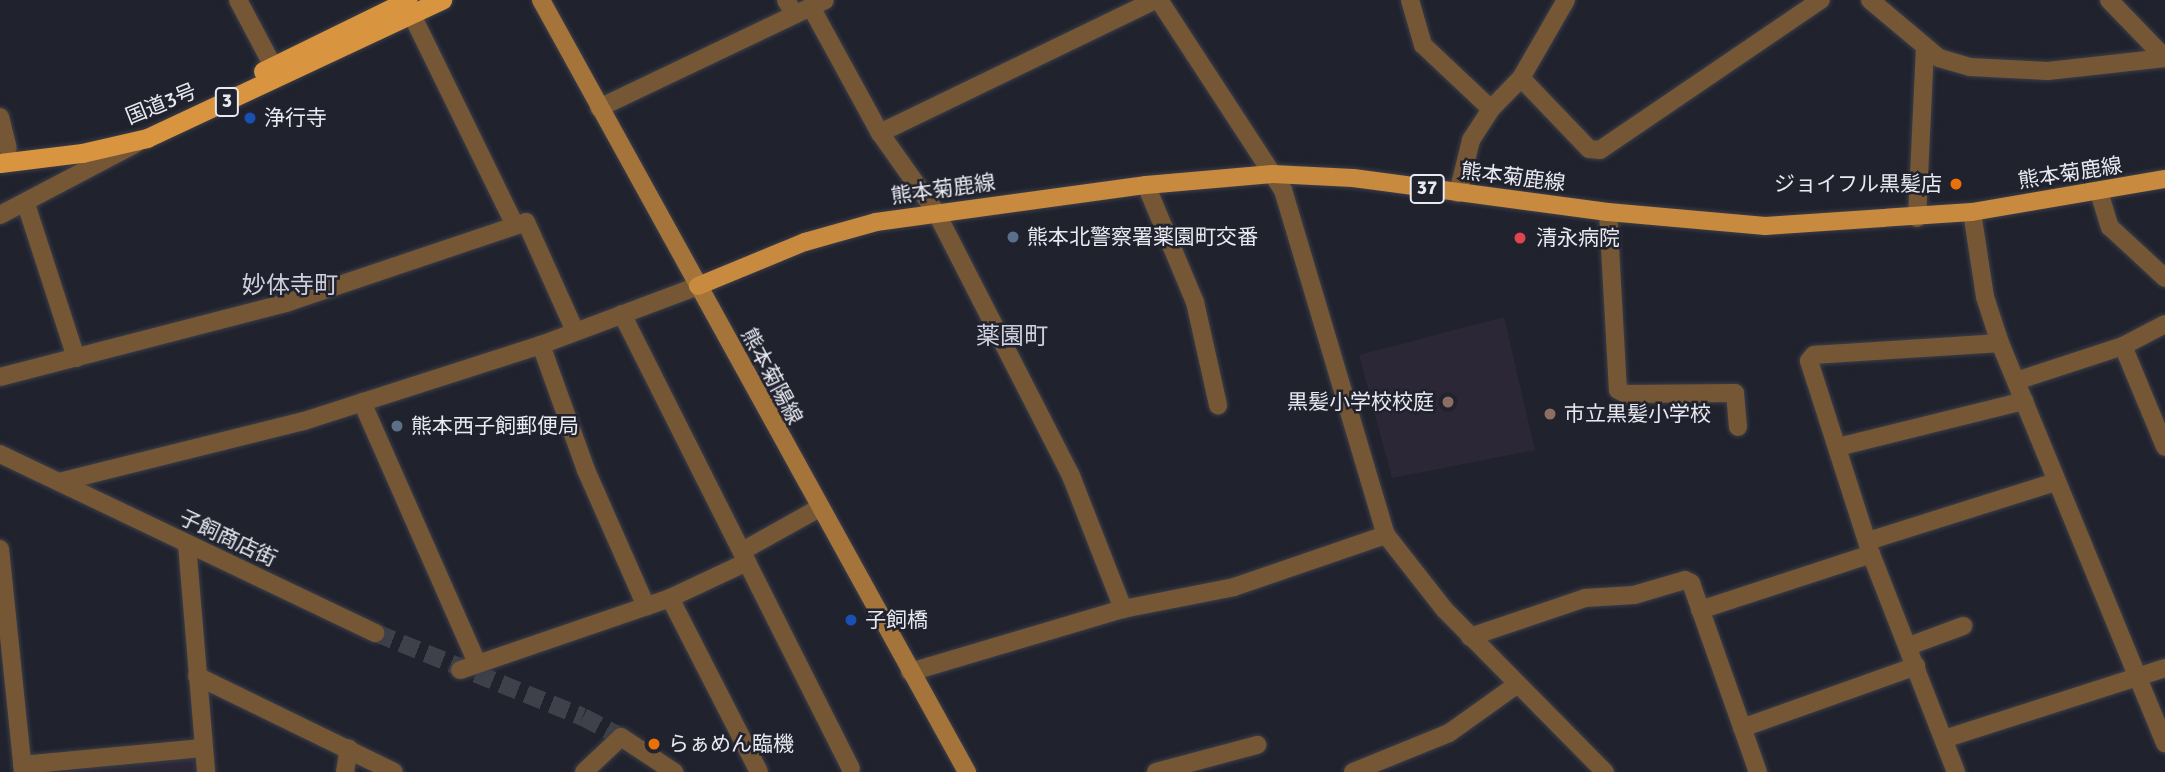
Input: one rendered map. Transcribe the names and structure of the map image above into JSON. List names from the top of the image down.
{
  "streets": {
    "highway": ["3", "国道3号"],
    "main road": ["熊本菊鹿線", "37", "熊本菊陽線"],
    "street": ["子飼商店街"]
  },
  "crossings": [
    ["熊本菊鹿線", "熊本菊陽線"]
  ],
  "districts": ["妙体寺町", "薬園町"],
  "places": [
    "浄行寺",
    "ジョイフル黒髪店",
    "熊本北警察署薬園町交番",
    "清永病院",
    "黒髪小学校校庭",
    "市立黒髪小学校",
    "熊本西子飼郵便局",
    "子飼橋",
    "らぁめん臨機"
  ]
}
